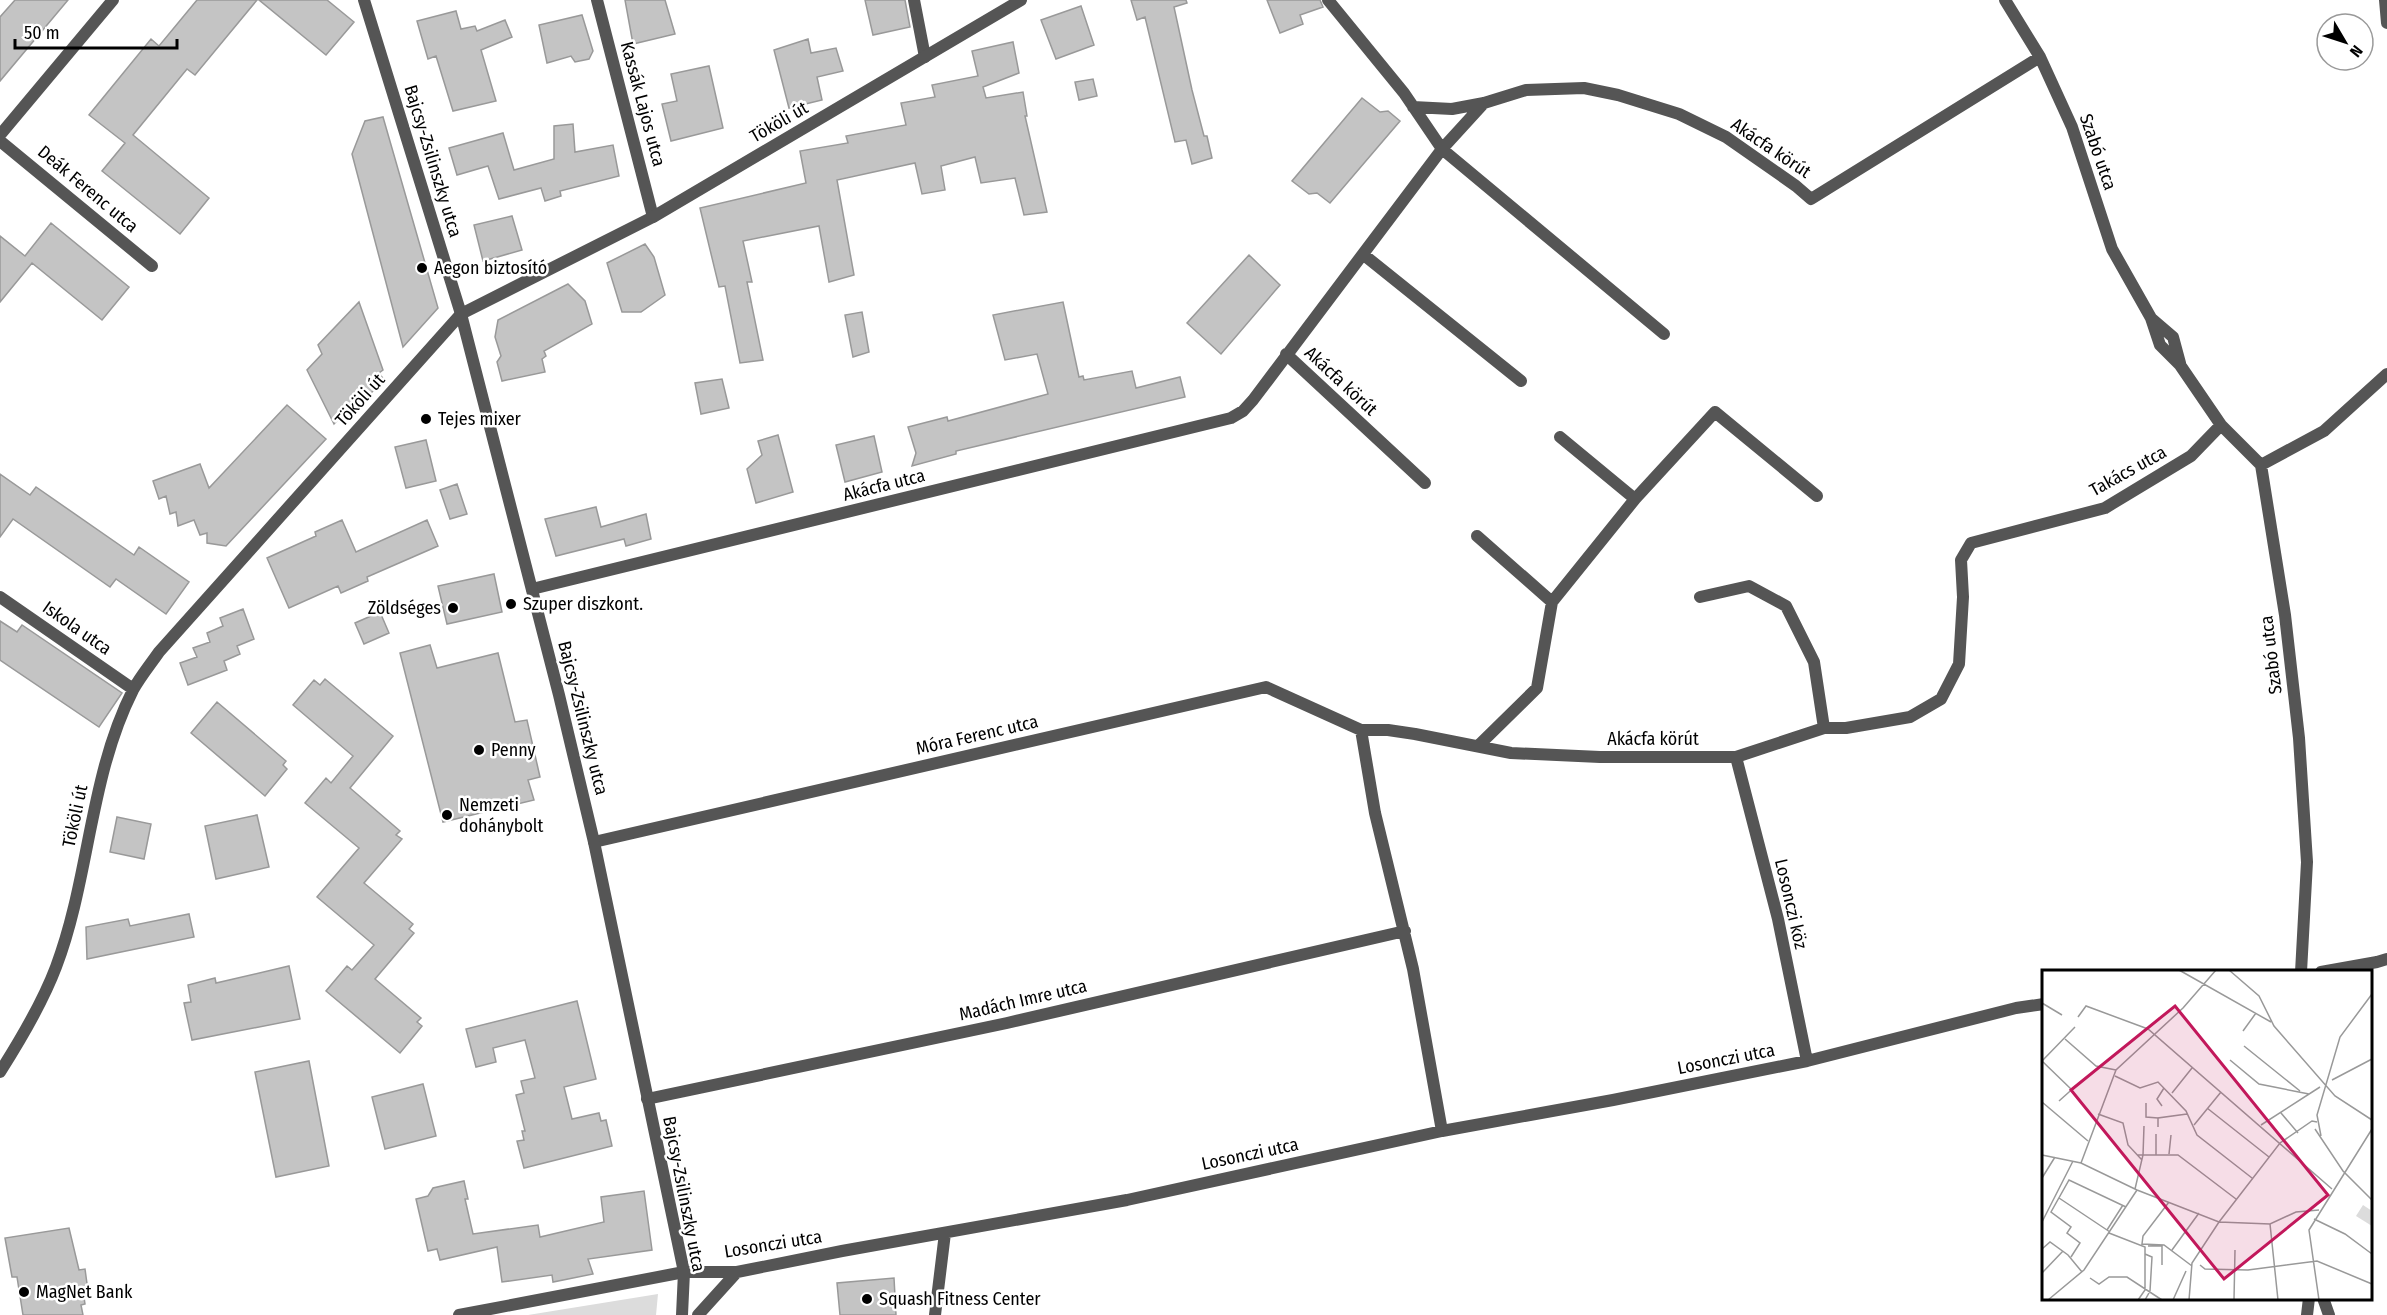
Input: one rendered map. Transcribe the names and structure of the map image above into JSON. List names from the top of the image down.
{
  "streets": {
    "street": [
      "Kassák Lajos utca",
      "Tököli út",
      "Akácfa körút",
      "Szabó utca",
      "Bajcsy-Zsilinszky utca",
      "Deák Ferenc utca",
      "Takács utca",
      "Akácfa utca",
      "Iskola utca",
      "Móra Ferenc utca",
      "Losonczi köz",
      "Madách Imre utca",
      "Losonczi utca"
    ]
  },
  "crossings": [
    ["Kassák Lajos utca", "Tököli út"],
    ["Tököli út", "Bajcsy-Zsilinszky utca"],
    ["Tököli út", "Iskola utca"],
    ["Akácfa körút", "Szabó utca"],
    ["Akácfa körút", "Takács utca"],
    ["Akácfa körút", "Akácfa utca"],
    ["Akácfa körút", "Móra Ferenc utca"],
    ["Akácfa körút", "Losonczi köz"],
    ["Szabó utca", "Takács utca"],
    ["Bajcsy-Zsilinszky utca", "Akácfa utca"],
    ["Bajcsy-Zsilinszky utca", "Móra Ferenc utca"],
    ["Bajcsy-Zsilinszky utca", "Madách Imre utca"],
    ["Bajcsy-Zsilinszky utca", "Losonczi utca"],
    ["Losonczi köz", "Losonczi utca"]
  ],
  "places": [
    "Aegon biztosító",
    "Tejes mixer",
    "Szuper diszkont.",
    "Zöldséges",
    "Penny",
    "Nemzeti dohánybolt",
    "MagNet Bank",
    "Squash Fitness Center"
  ],
  "scale_bar": "50 m",
  "north": "bottom right"
}
